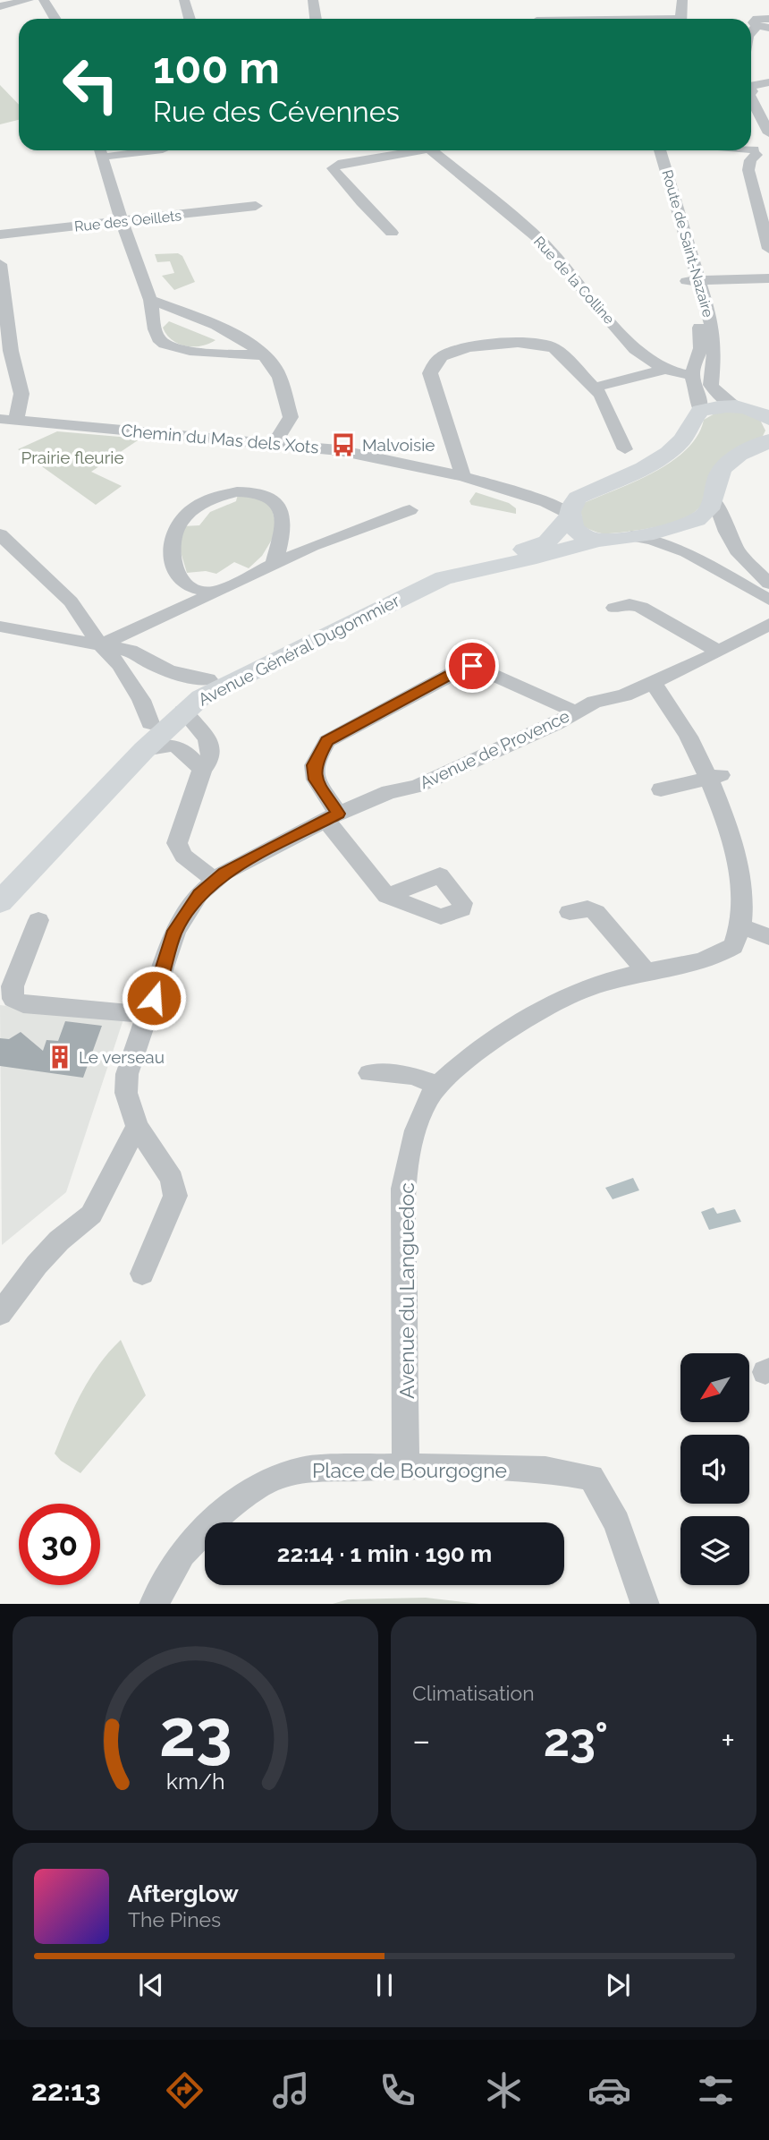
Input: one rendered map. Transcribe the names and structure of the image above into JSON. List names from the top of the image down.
{
  "streets": {
    "main road": ["Avenue Général Dugommier"],
    "street": [
      "Rue des Oeillets",
      "Route de Saint-Nazaire",
      "Rue de la Colline",
      "Chemin du Mas dels Xots",
      "Avenue de Provence",
      "Avenue du Languedoc",
      "Place de Bourgogne"
    ]
  },
  "crossings": [
    ["Route de Saint-Nazaire", "Rue de la Colline"],
    ["Avenue de Provence", "Avenue du Languedoc"],
    ["Avenue du Languedoc", "Place de Bourgogne"]
  ],
  "parks": ["Prairie fleurie"],
  "places": {
    "bus stop": ["Malvoisie"],
    "building": ["Le verseau"]
  },
  "north": "bottom left",
  "page": {
    "turn": ["100 m", "Rue des Cévennes"],
    "limit": "30",
    "trip": "22:14 · 1 min · 190 m",
    "tile": "Climatisation",
    "heat": ["−", "23°", "+"],
    "song": ["Afterglow", "The Pines"],
    "tabs": "22:13",
    "gauge": ["23", "km/h"]
  }
}
